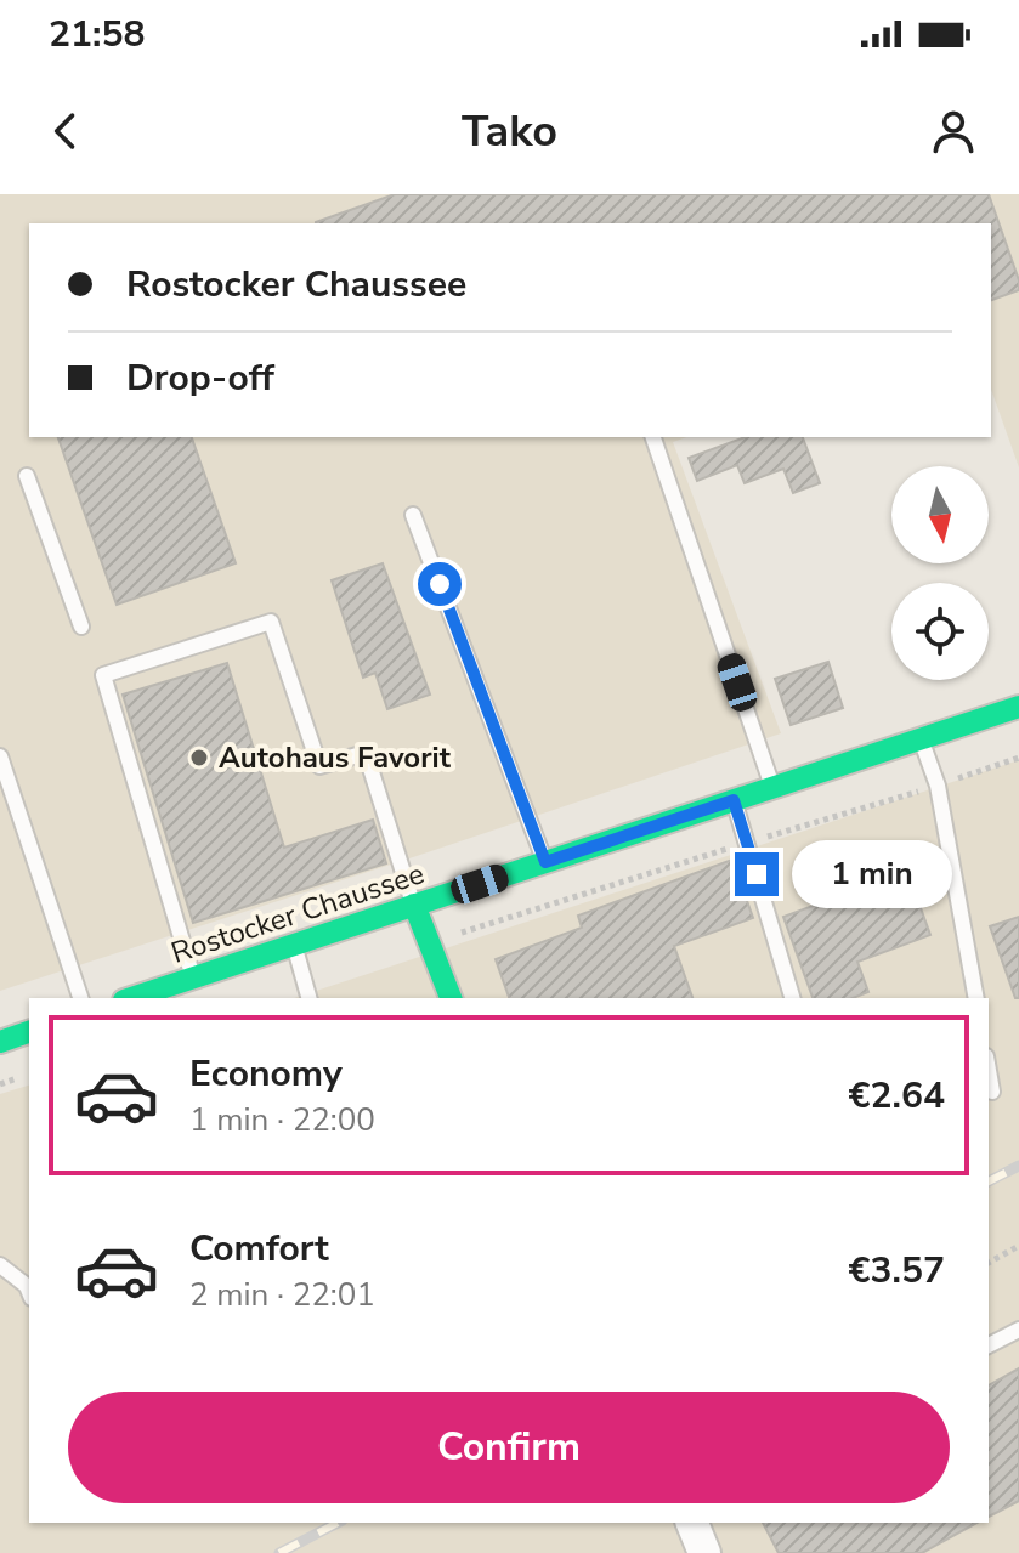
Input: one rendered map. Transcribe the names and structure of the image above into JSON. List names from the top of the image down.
{
  "streets": {
    "main road": ["Rostocker Chaussee"]
  },
  "places": ["Autohaus Favorit"],
  "north": "bottom",
  "page": {
    "status": "21:58",
    "header": "Tako",
    "banner": ["Rostocker Chaussee", "Drop-off"],
    "bubble": "1 min",
    "list": [
      {
        "name": "Economy",
        "note": "1 min · 22:00",
        "value": "€2.64"
      },
      {
        "name": "Comfort",
        "note": "2 min · 22:01",
        "value": "€3.57"
      }
    ],
    "buttons": "Confirm"
  }
}
